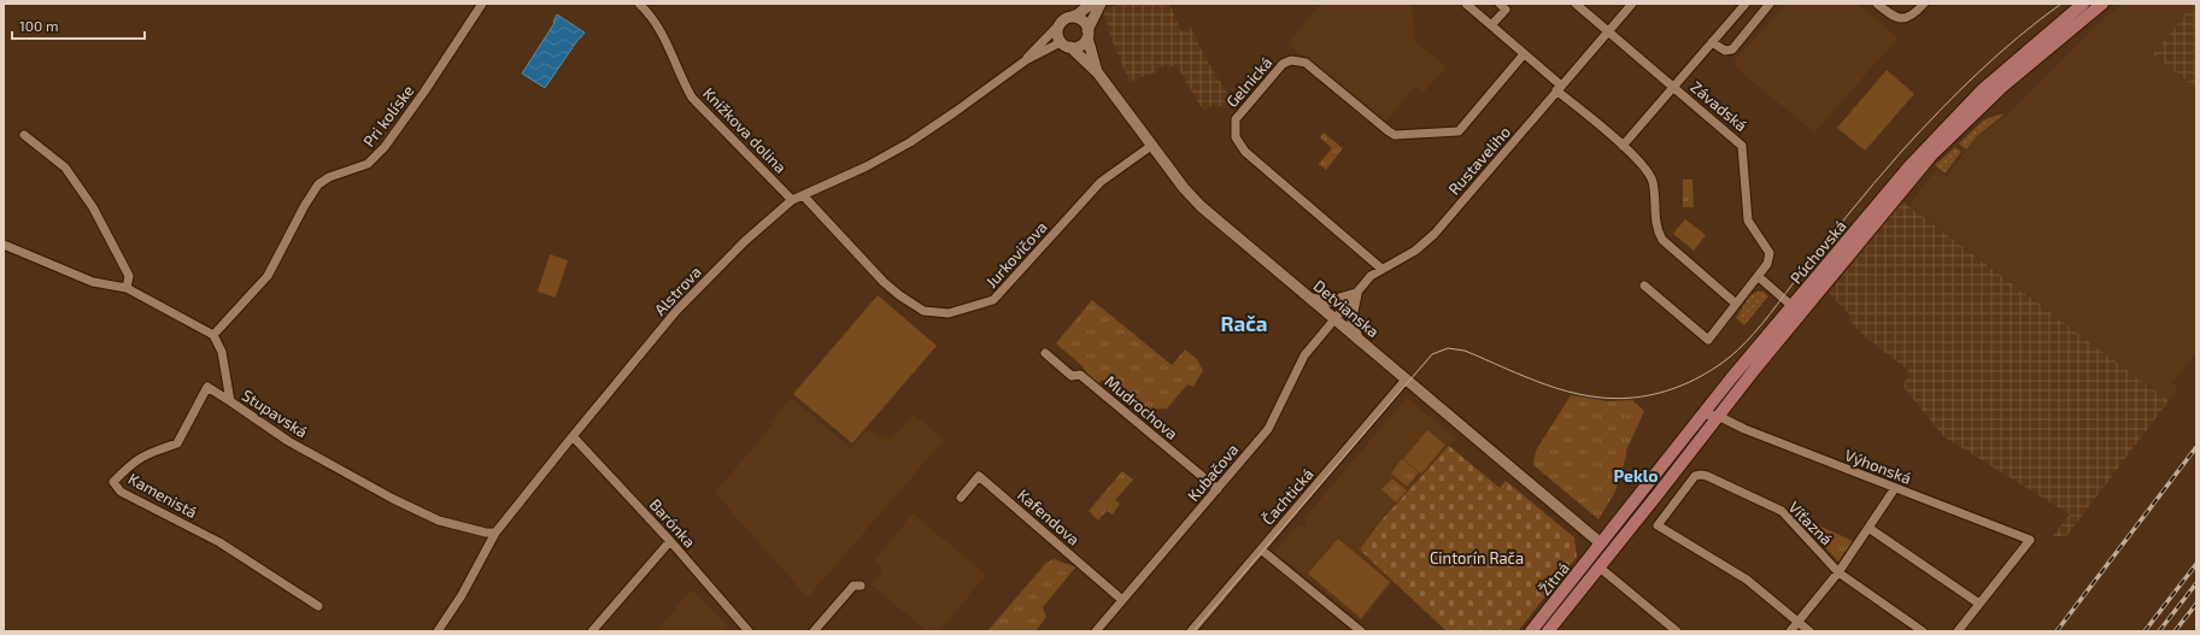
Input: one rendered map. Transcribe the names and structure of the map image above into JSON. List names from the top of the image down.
{
  "streets": {
    "main road": ["Púchovská", "Žitná"],
    "street": [
      "Gelnická",
      "Závadská",
      "Pri kolíske",
      "Knižkova dolina",
      "Rustaveliho",
      "Jurkovičova",
      "Alstrova",
      "Detvianska",
      "Mudrochova",
      "Stupavská",
      "Výhonská",
      "Kubačova",
      "Kamenistá",
      "Čachtická",
      "Kafendova",
      "Barónka",
      "Víťazná"
    ]
  },
  "crossings": [
    ["Gelnická", "Rustaveliho"],
    ["Závadská", "Rustaveliho"],
    ["Pri kolíske", "Stupavská"],
    ["Knižkova dolina", "Alstrova"],
    ["Rustaveliho", "Detvianska"],
    ["Rustaveliho", "Kubačova"],
    ["Púchovská", "Detvianska"],
    ["Púchovská", "Výhonská"],
    ["Púchovská", "Žitná"],
    ["Jurkovičova", "Alstrova"],
    ["Jurkovičova", "Detvianska"],
    ["Alstrova", "Detvianska"],
    ["Alstrova", "Stupavská"],
    ["Alstrova", "Barónka"],
    ["Detvianska", "Kubačova"],
    ["Detvianska", "Čachtická"],
    ["Detvianska", "Žitná"],
    ["Mudrochova", "Kubačova"],
    ["Stupavská", "Kamenistá"],
    ["Kubačova", "Kafendova"]
  ],
  "districts": ["Rača", "Peklo"],
  "parks": ["Cintorín Rača"],
  "scale_bar": "100 m"
}
